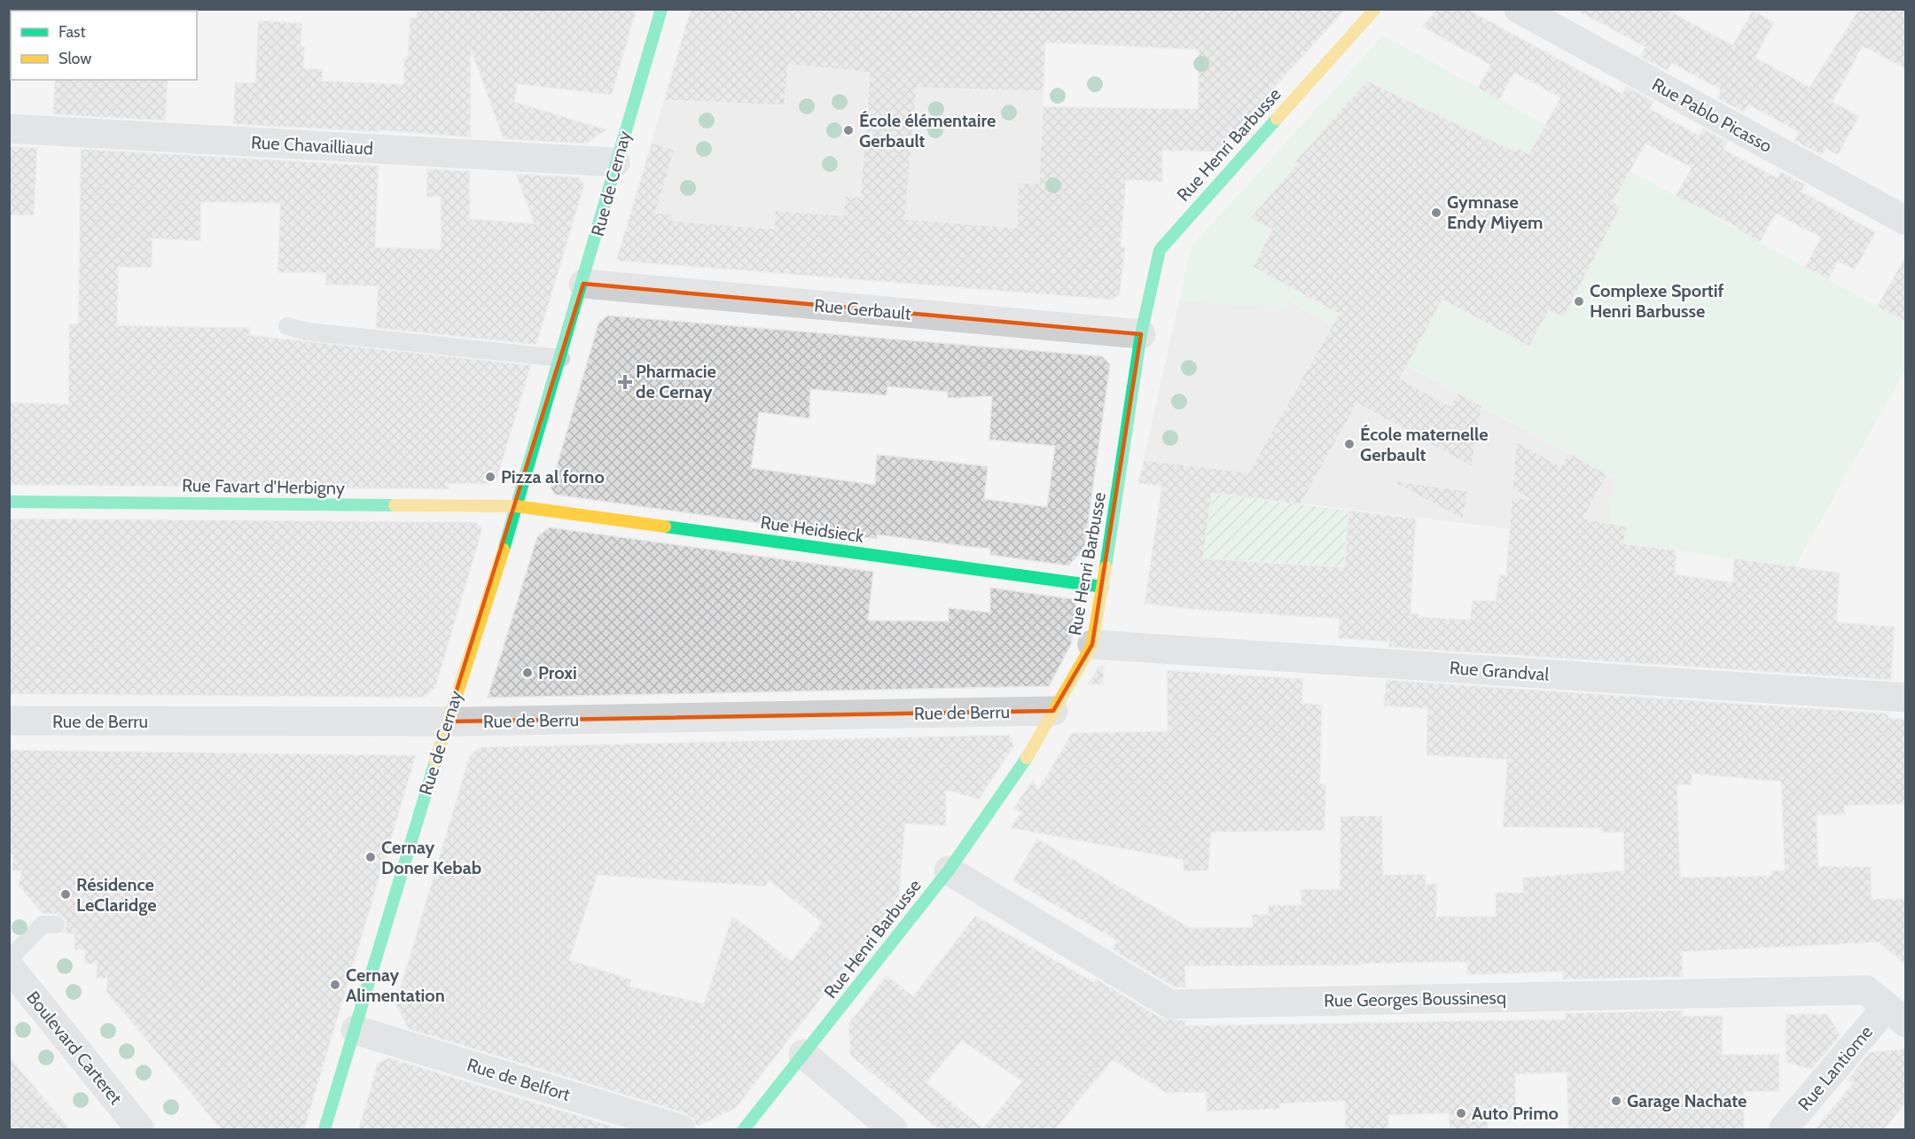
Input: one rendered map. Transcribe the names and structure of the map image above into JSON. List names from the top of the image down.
{
  "streets": {
    "street": [
      "Rue Pablo Picasso",
      "Rue Henri Barbusse",
      "Rue Chavailliaud",
      "Rue de Cernay",
      "Rue Gerbault",
      "Rue Favart d'Herbigny",
      "Rue Heidsieck",
      "Rue Grandval",
      "Rue de Berru",
      "Rue Georges Boussinesq",
      "Boulevard Carteret",
      "Rue Lantiome",
      "Rue de Belfort"
    ]
  },
  "crossings": [
    ["Rue Henri Barbusse", "Rue Gerbault"],
    ["Rue Henri Barbusse", "Rue Heidsieck"],
    ["Rue Henri Barbusse", "Rue Grandval"],
    ["Rue Henri Barbusse", "Rue de Berru"],
    ["Rue Henri Barbusse", "Rue Georges Boussinesq"],
    ["Rue Chavailliaud", "Rue de Cernay"],
    ["Rue de Cernay", "Rue Gerbault"],
    ["Rue de Cernay", "Rue Favart d'Herbigny"],
    ["Rue de Cernay", "Rue Heidsieck"],
    ["Rue de Cernay", "Rue de Berru"],
    ["Rue de Cernay", "Rue de Belfort"],
    ["Rue Favart d'Herbigny", "Rue Heidsieck"],
    ["Rue Georges Boussinesq", "Rue Lantiome"]
  ],
  "places": {
    "other": [
      "École élémentaire Gerbault",
      "Gymnase Endy Miyem",
      "Complexe Sportif Henri Barbusse",
      "École maternelle Gerbault",
      "Pizza al forno",
      "Proxi",
      "Cernay Doner Kebab",
      "Résidence LeClaridge",
      "Cernay Alimentation",
      "Garage Nachate",
      "Auto Primo"
    ],
    "health": ["Pharmacie de Cernay"]
  },
  "legend": ["Fast", "Slow"]
}
